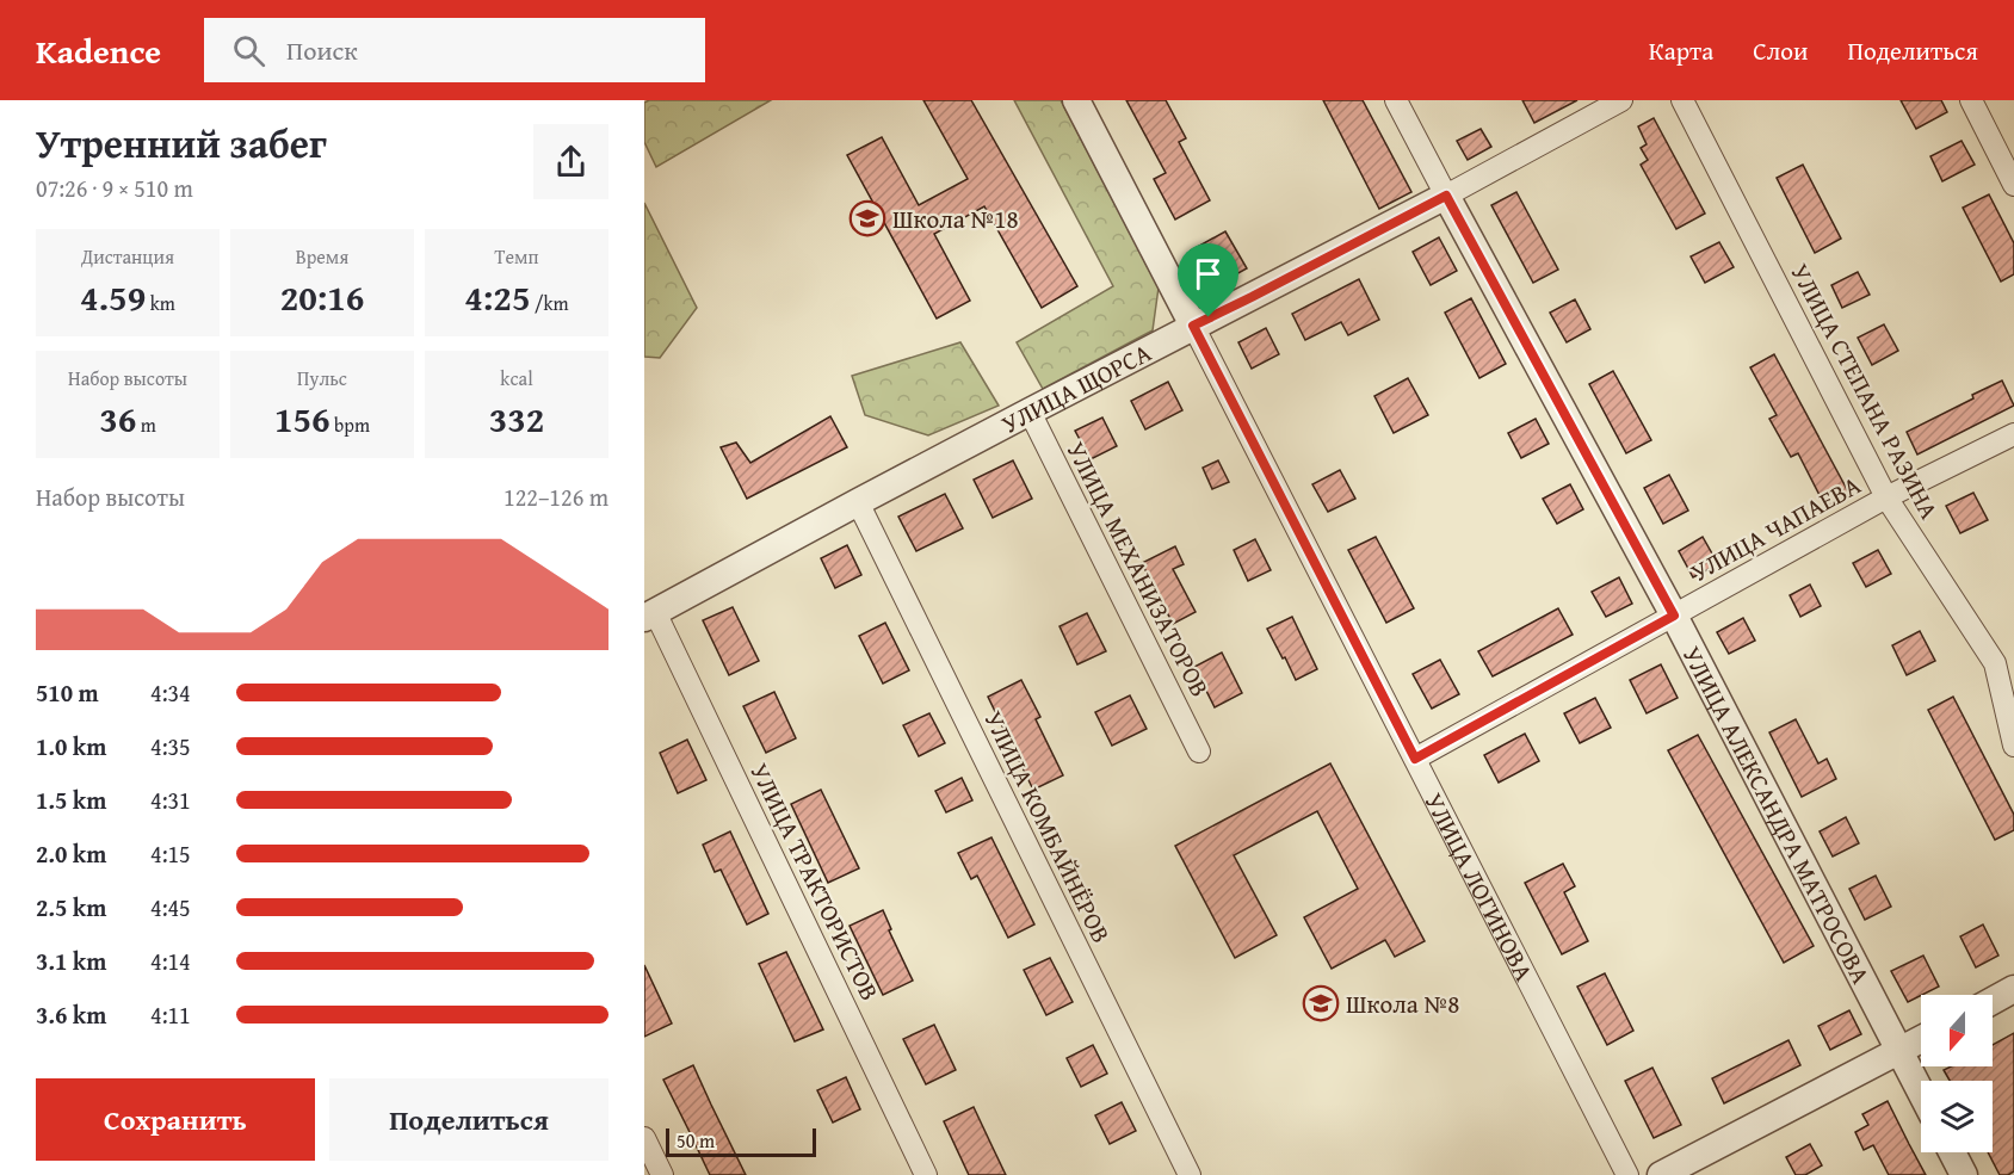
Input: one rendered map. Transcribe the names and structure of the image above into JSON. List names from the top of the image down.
{
  "streets": {
    "street": [
      "УЛИЦА ЩОРСА",
      "УЛИЦА СТЕПАНА РАЗИНА",
      "УЛИЦА ЧАПАЕВА",
      "УЛИЦА МЕХАНИЗАТОРОВ",
      "УЛИЦА АЛЕКСАНДРА МАТРОСОВА",
      "УЛИЦА КОМБАЙНЁРОВ",
      "УЛИЦА ТРАКТОРИСТОВ",
      "УЛИЦА ЛОГИНОВА"
    ]
  },
  "crossings": [
    ["УЛИЦА ЩОРСА", "УЛИЦА МЕХАНИЗАТОРОВ"],
    ["УЛИЦА ЩОРСА", "УЛИЦА АЛЕКСАНДРА МАТРОСОВА"],
    ["УЛИЦА ЩОРСА", "УЛИЦА КОМБАЙНЁРОВ"],
    ["УЛИЦА ЩОРСА", "УЛИЦА ТРАКТОРИСТОВ"],
    ["УЛИЦА ЩОРСА", "УЛИЦА ЛОГИНОВА"],
    ["УЛИЦА СТЕПАНА РАЗИНА", "УЛИЦА ЧАПАЕВА"],
    ["УЛИЦА ЧАПАЕВА", "УЛИЦА АЛЕКСАНДРА МАТРОСОВА"],
    ["УЛИЦА ЧАПАЕВА", "УЛИЦА ЛОГИНОВА"]
  ],
  "places": {
    "school or university": ["Школа №18", "Школа №8"]
  },
  "scale_bar": "50 m",
  "north": "bottom",
  "page": {
    "header": "Kadence",
    "search": "Поиск",
    "nav": ["Карта", "Слои", "Поделиться"],
    "heading": ["Утренний забег", "07:26 · 9 × 510 m"],
    "stats": [
      ["Дистанция", "4.59 km"],
      ["Время", "20:16"],
      ["Темп", "4:25 /km"],
      ["Набор высоты", "36 m"],
      ["Пульс", "156 bpm"],
      ["kcal", "332"]
    ],
    "chart": ["Набор высоты", "122–126 m"],
    "list": [
      {
        "name": "510 m",
        "note": "4:34"
      },
      {
        "name": "1.0 km",
        "note": "4:35"
      },
      {
        "name": "1.5 km",
        "note": "4:31"
      },
      {
        "name": "2.0 km",
        "note": "4:15"
      },
      {
        "name": "2.5 km",
        "note": "4:45"
      },
      {
        "name": "3.1 km",
        "note": "4:14"
      },
      {
        "name": "3.6 km",
        "note": "4:11"
      }
    ],
    "buttons": ["Сохранить", "Поделиться"],
    "scale": "50 m"
  }
}
